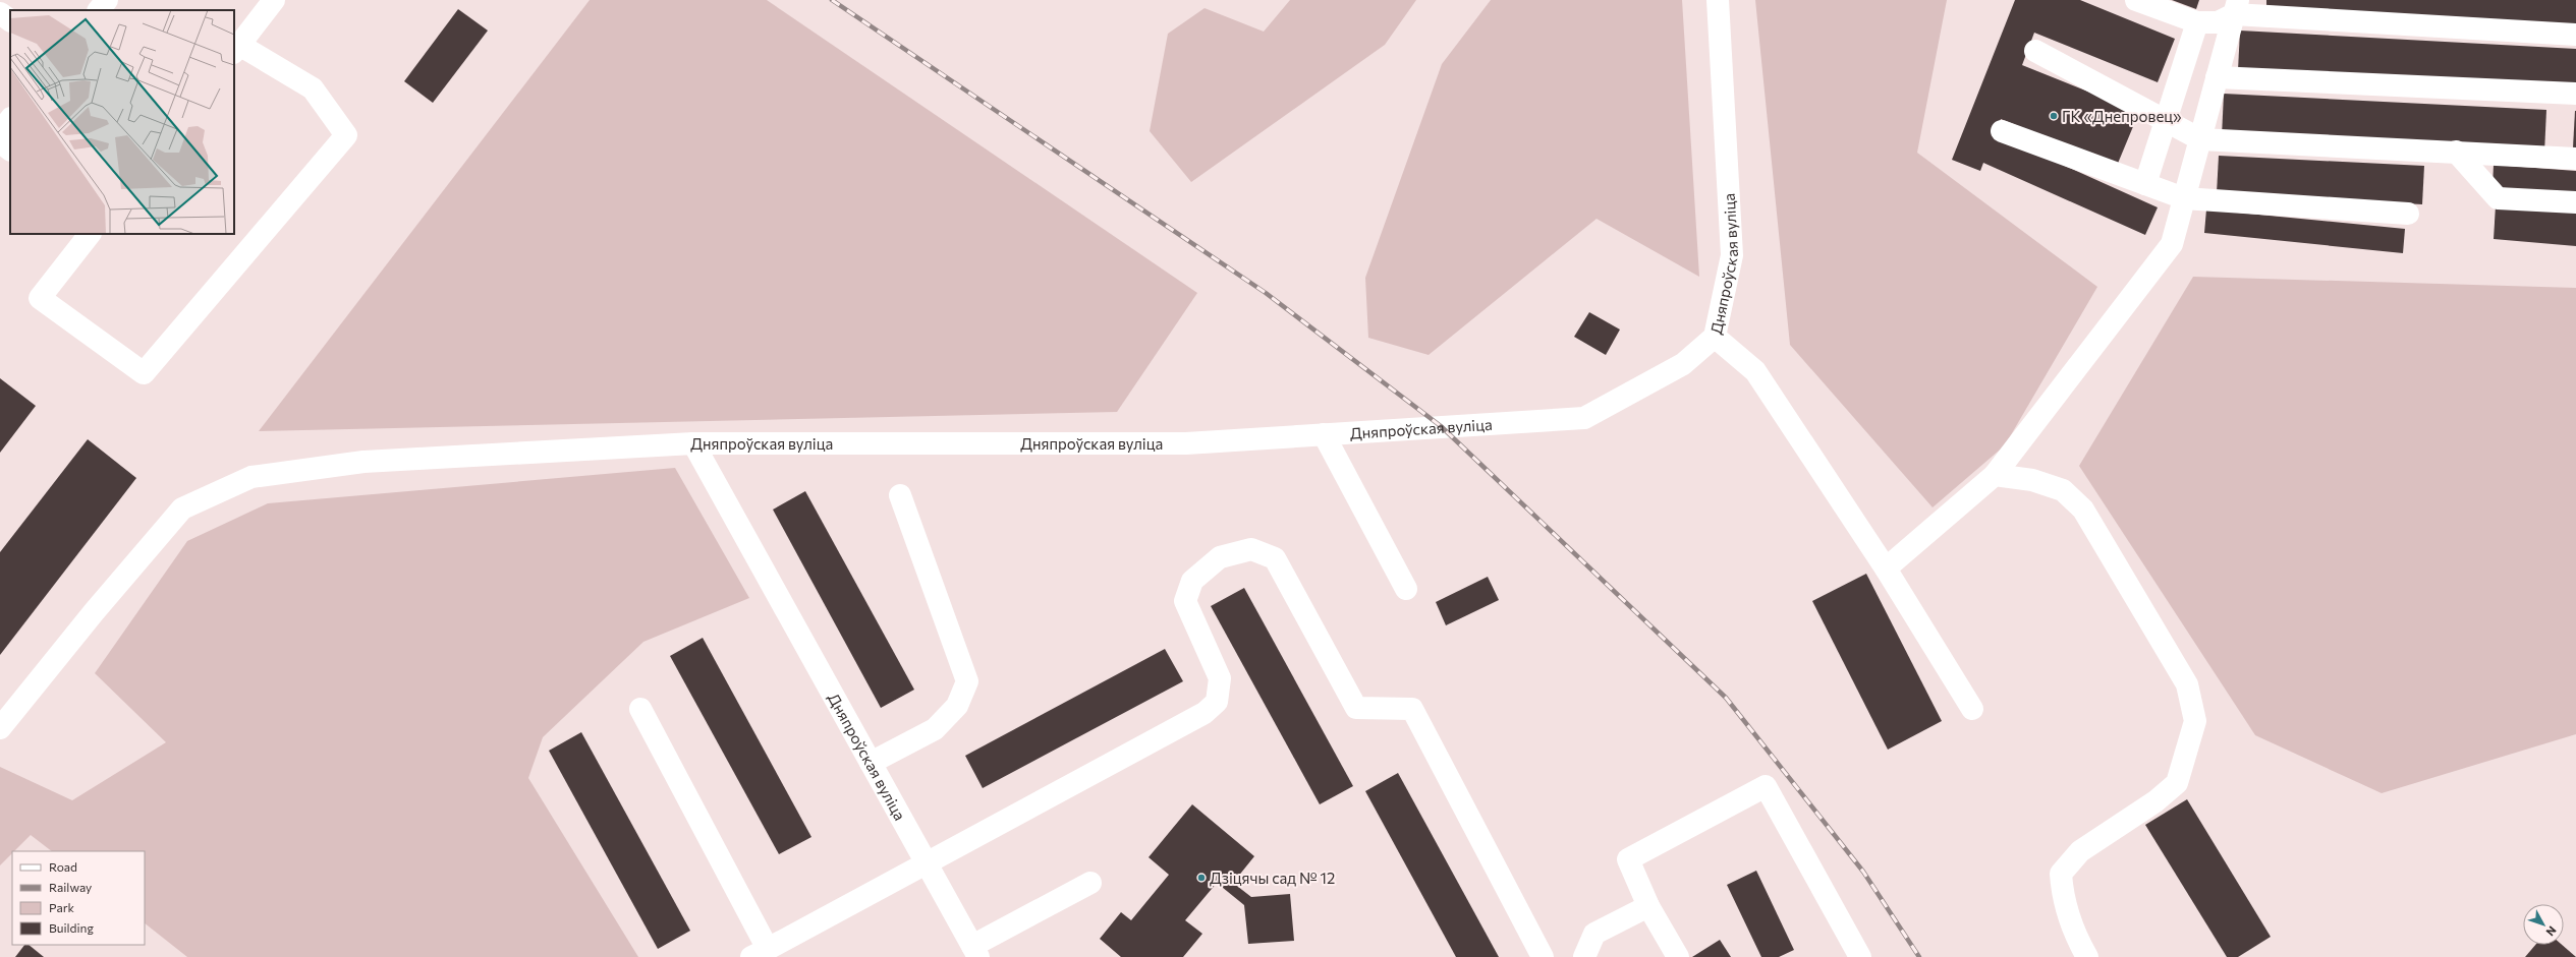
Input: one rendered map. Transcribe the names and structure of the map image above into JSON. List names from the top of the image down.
{
  "streets": {
    "street": ["Дняпроўская вуліца"]
  },
  "places": ["ГК «Днепровец»", "Дзіцячы сад № 12"],
  "legend": [
    "Road",
    "Railway",
    "Park",
    "Building"
  ],
  "north": "bottom right"
}
